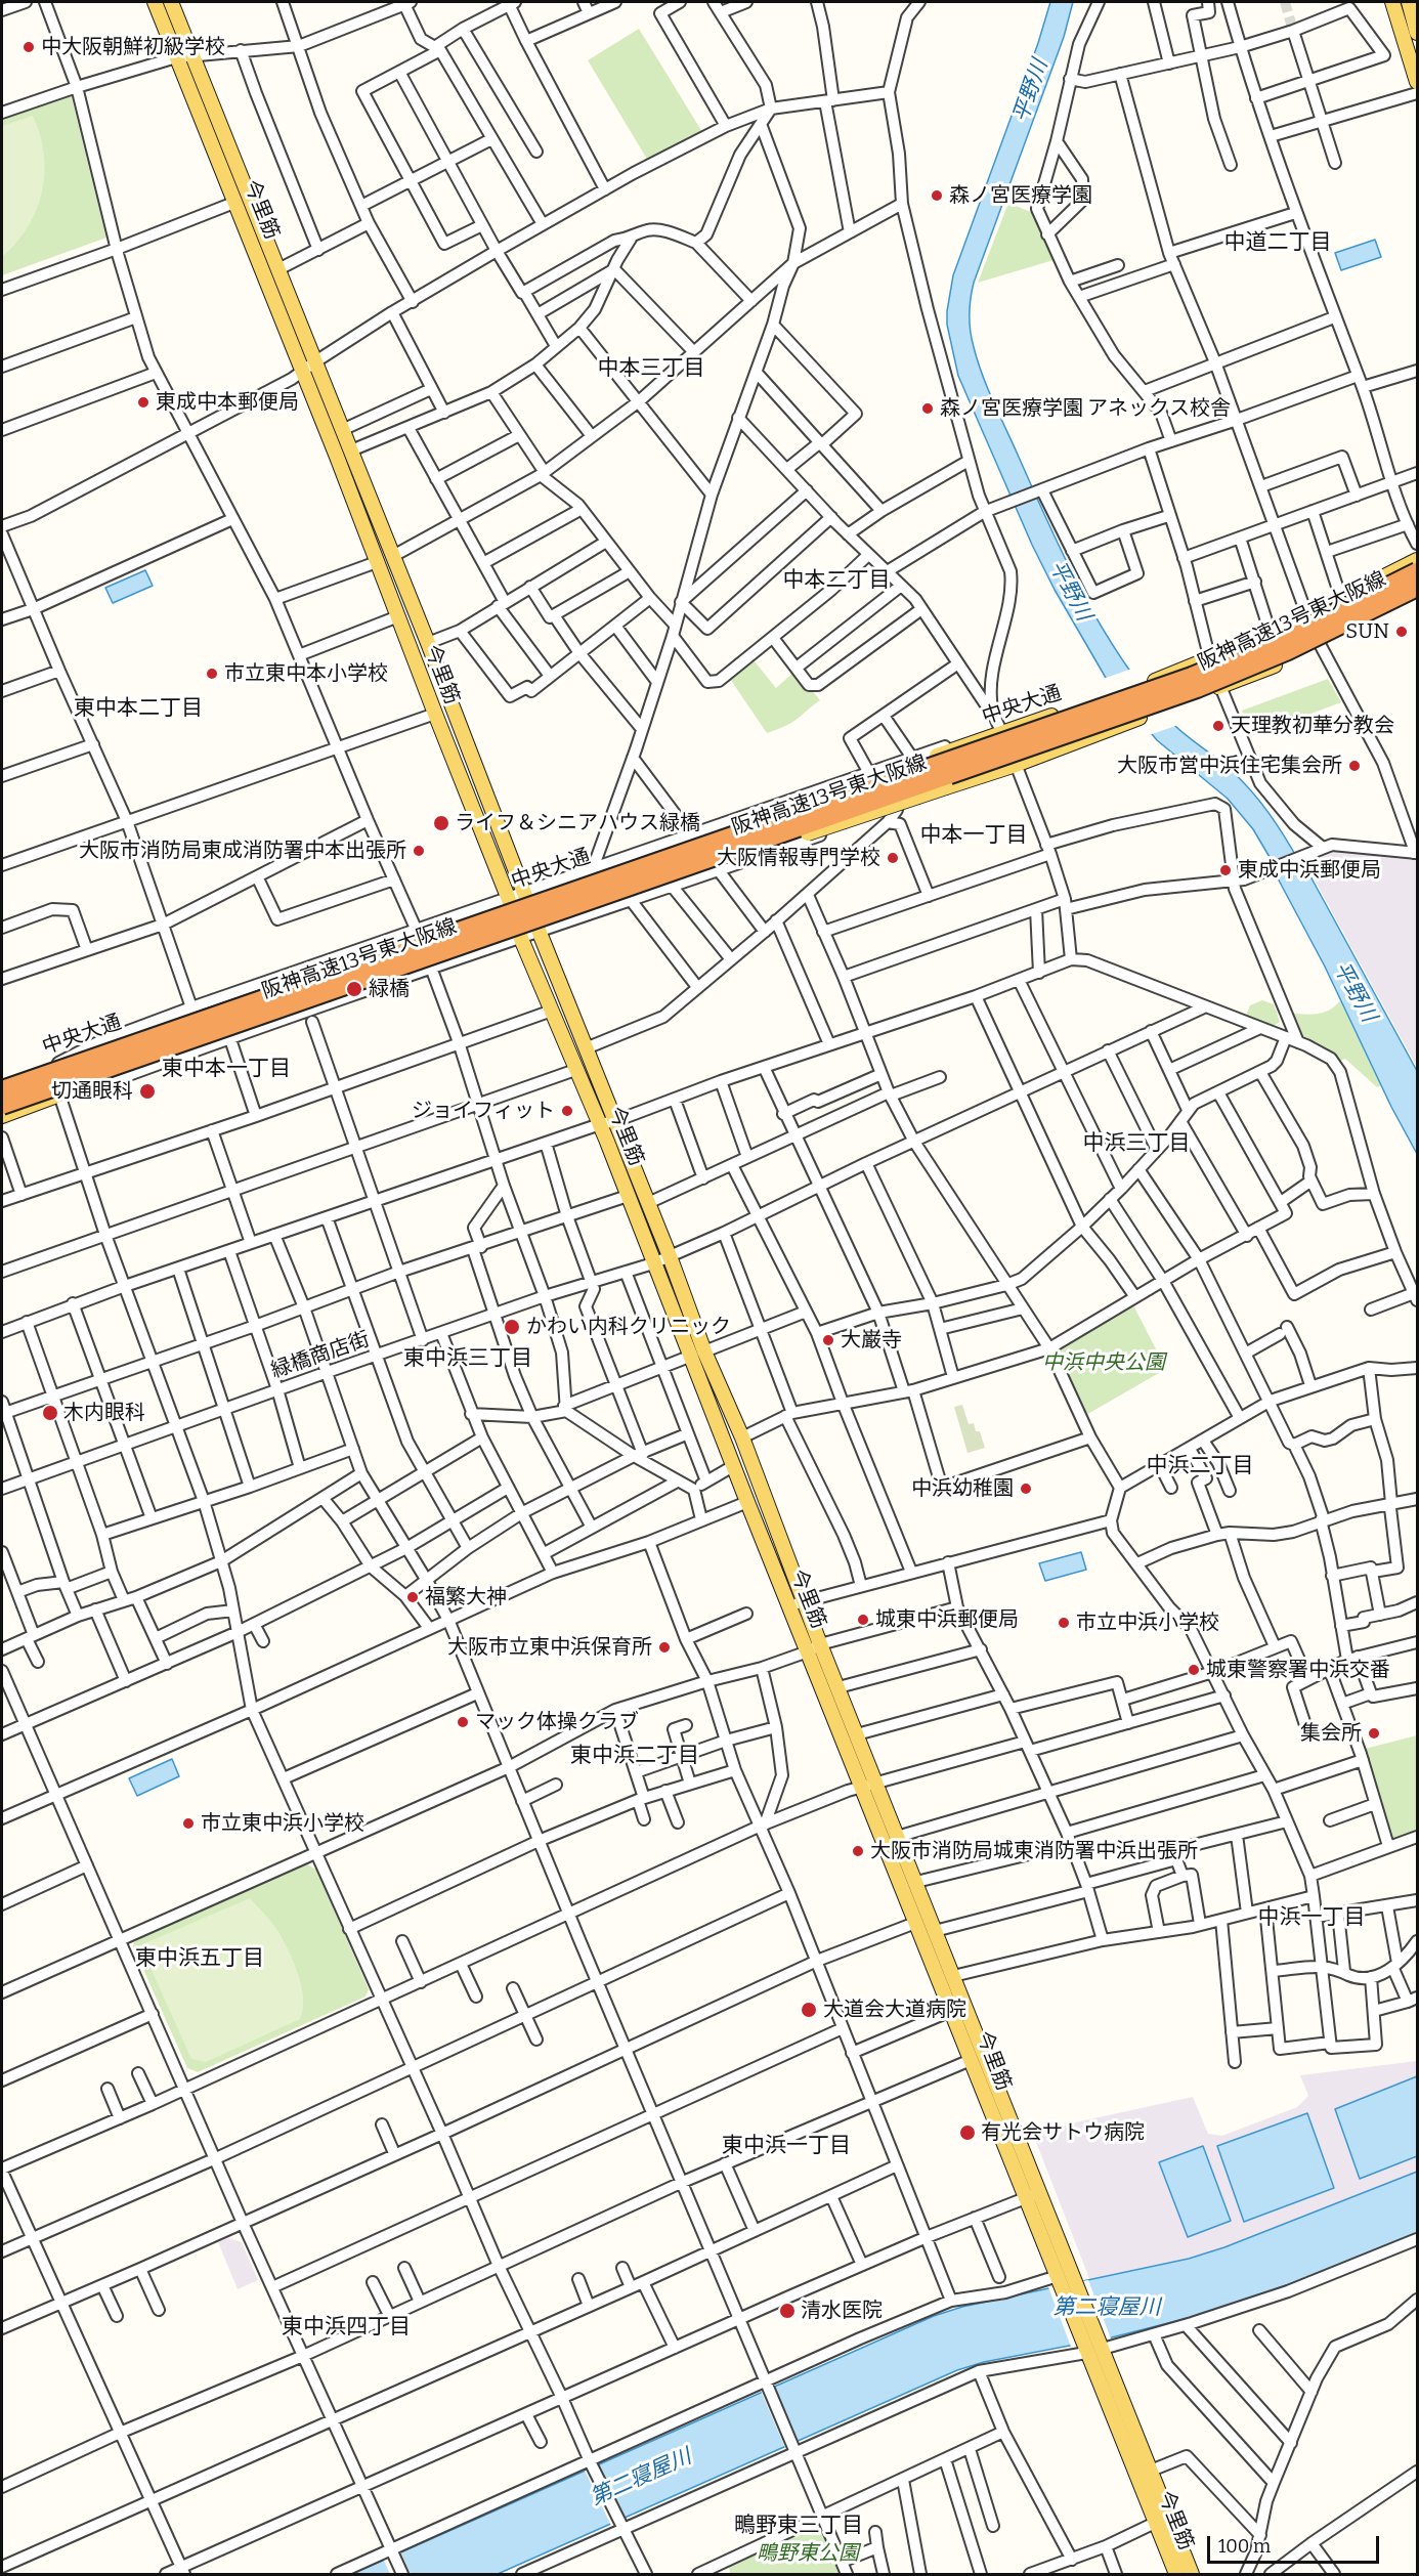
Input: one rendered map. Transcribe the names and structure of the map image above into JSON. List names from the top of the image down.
{
  "streets": {
    "highway": ["阪神高速13号東大阪線"],
    "main road": ["今里筋", "中央大通"],
    "street": ["緑橋商店街"]
  },
  "crossings": [
    ["今里筋", "緑橋商店街"]
  ],
  "districts": [
    "中道二丁目",
    "中本三丁目",
    "中本二丁目",
    "東中本二丁目",
    "中本一丁目",
    "東中本一丁目",
    "中浜三丁目",
    "東中浜三丁目",
    "中浜二丁目",
    "東中浜二丁目",
    "中浜一丁目",
    "東中浜五丁目",
    "東中浜一丁目",
    "東中浜四丁目",
    "鴫野東三丁目"
  ],
  "water": ["平野川", "第二寝屋川"],
  "parks": ["中浜中央公園", "鴫野東公園"],
  "places": [
    "中大阪朝鮮初級学校",
    "森ノ宮医療学園",
    "東成中本郵便局",
    "森ノ宮医療学園 アネックス校舎",
    "SUN",
    "市立東中本小学校",
    "天理教初華分教会",
    "大阪市営中浜住宅集会所",
    "ライフ＆シニアハウス緑橋",
    "大阪市消防局東成消防署中本出張所",
    "大阪情報専門学校",
    "東成中浜郵便局",
    "緑橋",
    "切通眼科",
    "ジョイフィット",
    "かわい内科クリニック",
    "大巌寺",
    "木内眼科",
    "中浜幼稚園",
    "福繁大神",
    "城東中浜郵便局",
    "市立中浜小学校",
    "大阪市立東中浜保育所",
    "城東警察署中浜交番",
    "マック体操クラブ",
    "集会所",
    "市立東中浜小学校",
    "大阪市消防局城東消防署中浜出張所",
    "大道会大道病院",
    "有光会サトウ病院",
    "清水医院"
  ],
  "scale_bar": "100 m"
}
